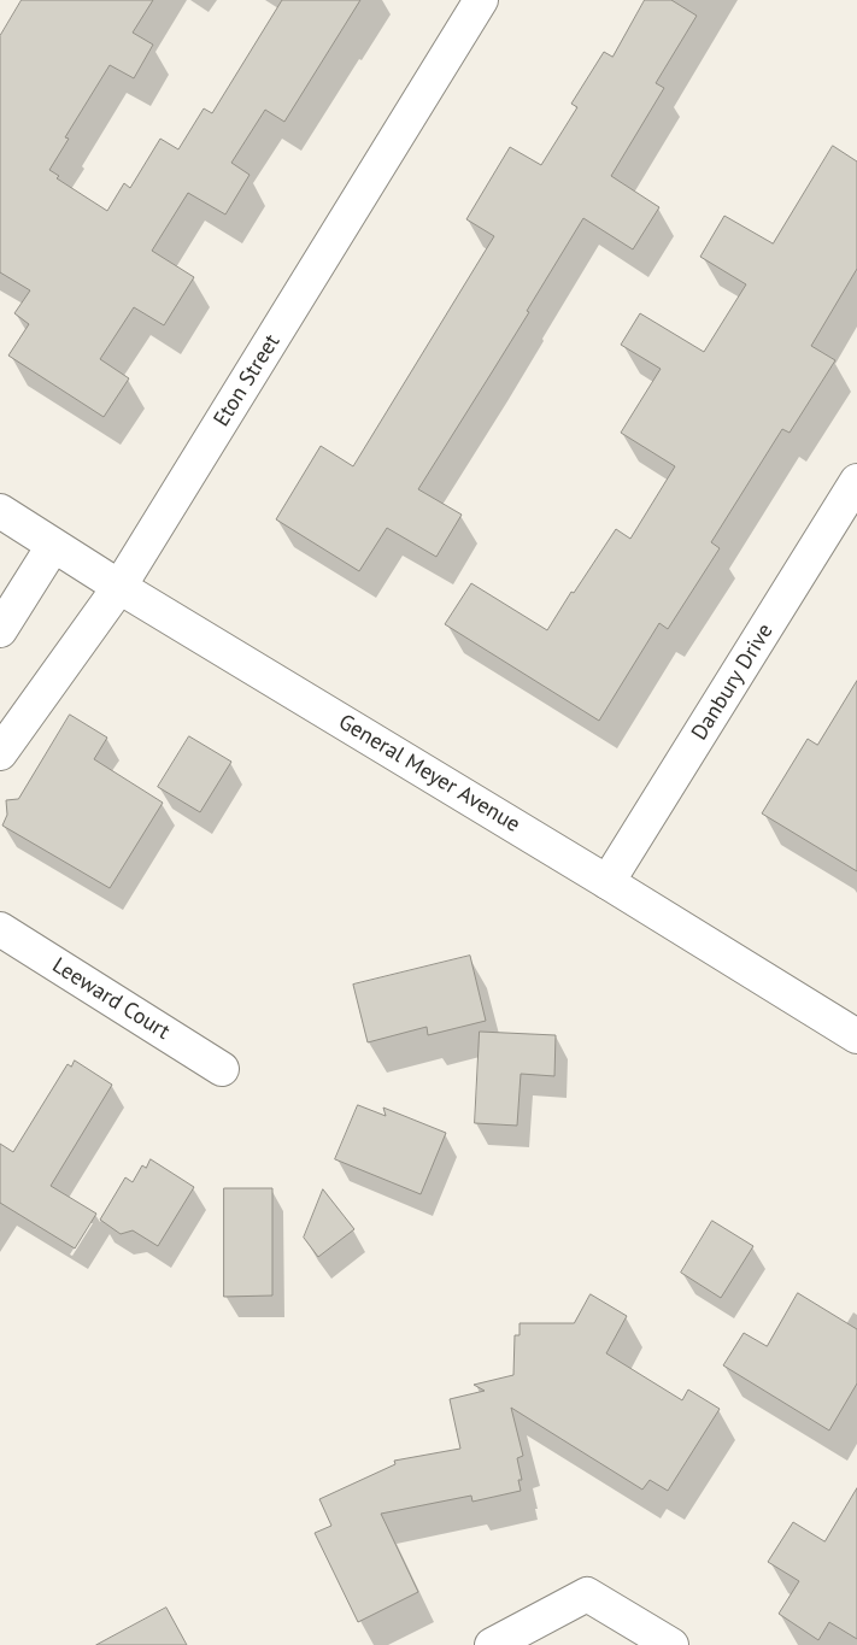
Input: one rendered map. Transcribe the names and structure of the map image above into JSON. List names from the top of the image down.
{
  "streets": {
    "street": [
      "Eton Street",
      "Danbury Drive",
      "General Meyer Avenue",
      "Leeward Court"
    ]
  },
  "crossings": [
    ["Eton Street", "General Meyer Avenue"],
    ["Danbury Drive", "General Meyer Avenue"]
  ]
}
